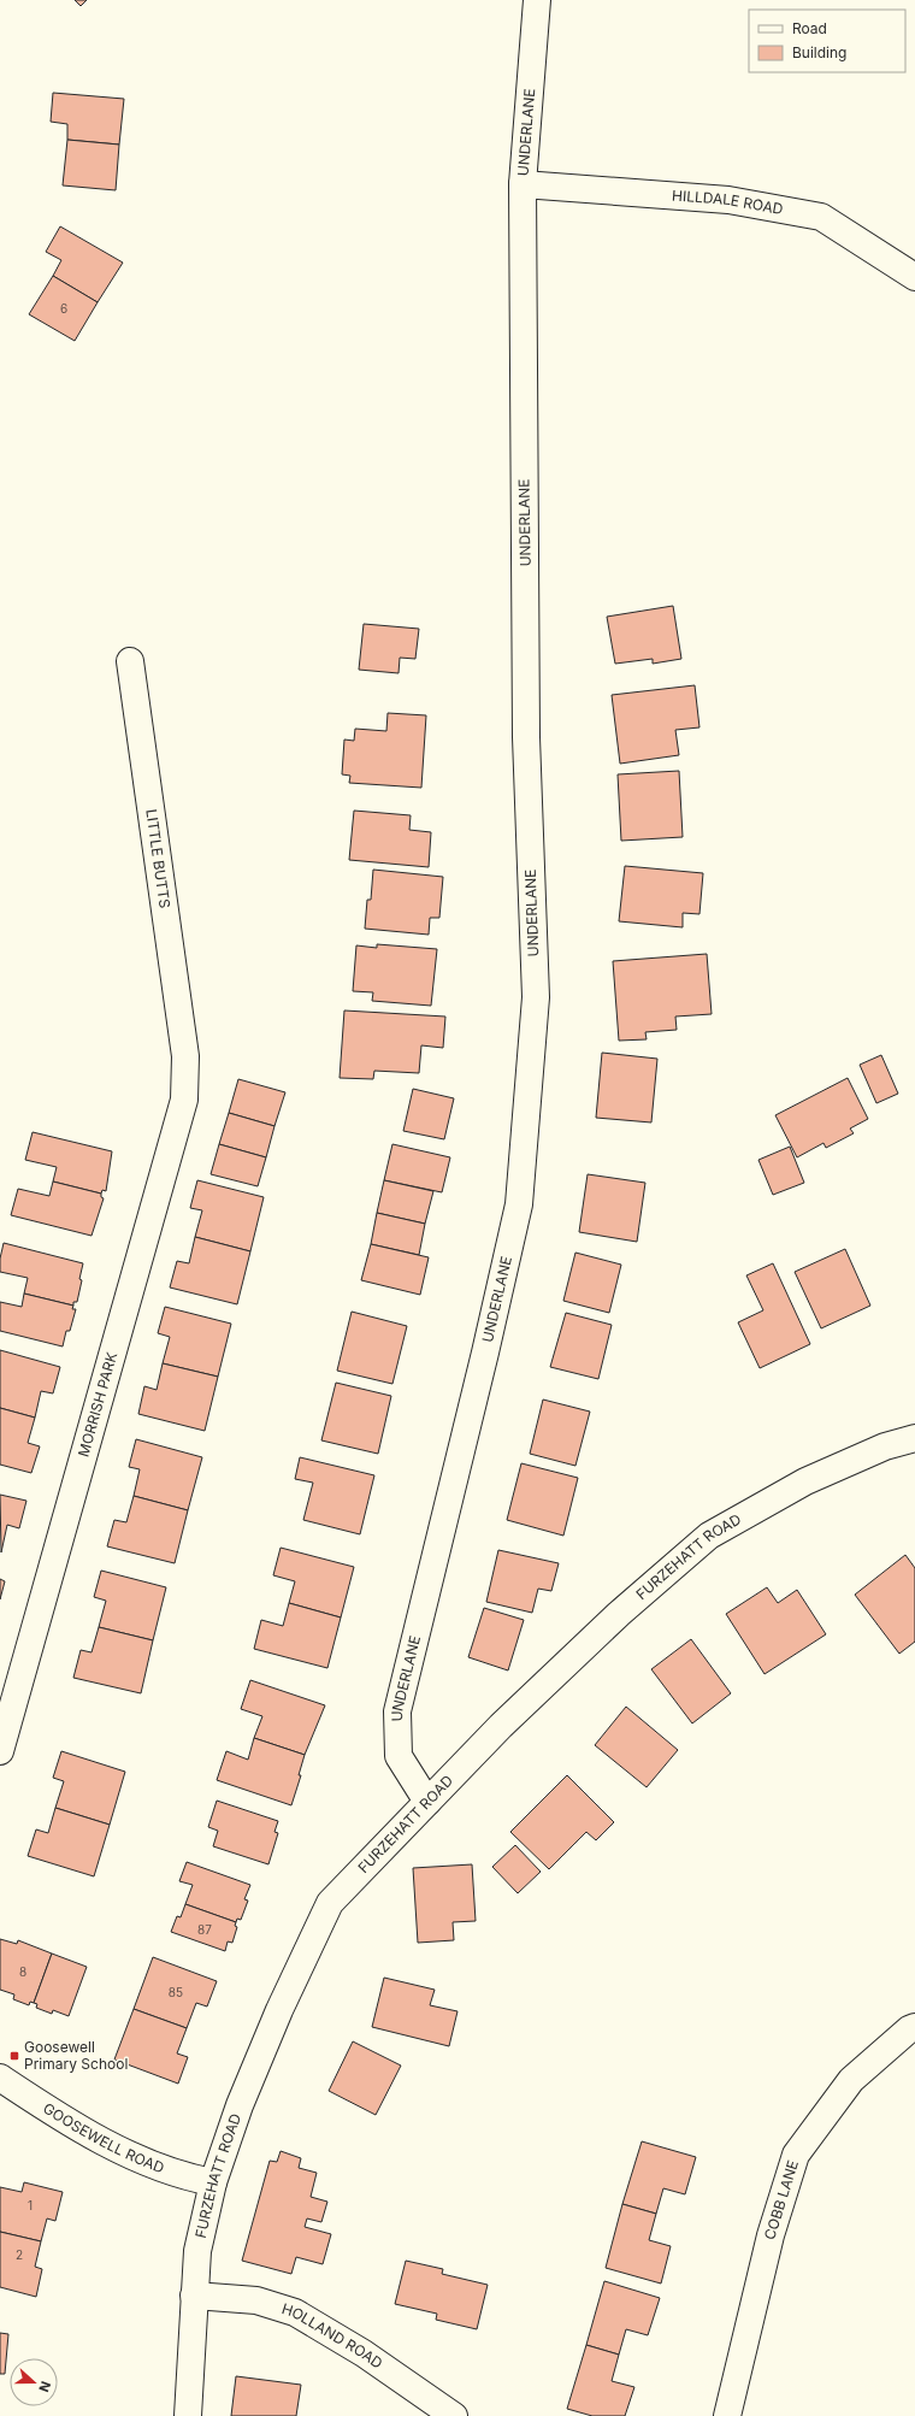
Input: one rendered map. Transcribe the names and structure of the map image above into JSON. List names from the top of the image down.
{
  "streets": {
    "street": [
      "UNDERLANE",
      "HILLDALE ROAD",
      "LITTLE BUTTS",
      "MORRISH PARK",
      "FURZEHATT ROAD",
      "GOOSEWELL ROAD",
      "COBB LANE",
      "HOLLAND ROAD"
    ]
  },
  "crossings": [
    ["UNDERLANE", "HILLDALE ROAD"],
    ["UNDERLANE", "FURZEHATT ROAD"],
    ["LITTLE BUTTS", "MORRISH PARK"],
    ["FURZEHATT ROAD", "GOOSEWELL ROAD"],
    ["FURZEHATT ROAD", "HOLLAND ROAD"]
  ],
  "places": {
    "transit": ["Goosewell Primary School"]
  },
  "house_numbers": [
    "6",
    "87",
    "8",
    "85",
    "1",
    "2"
  ],
  "legend": ["Road", "Building"],
  "north": "right"
}
